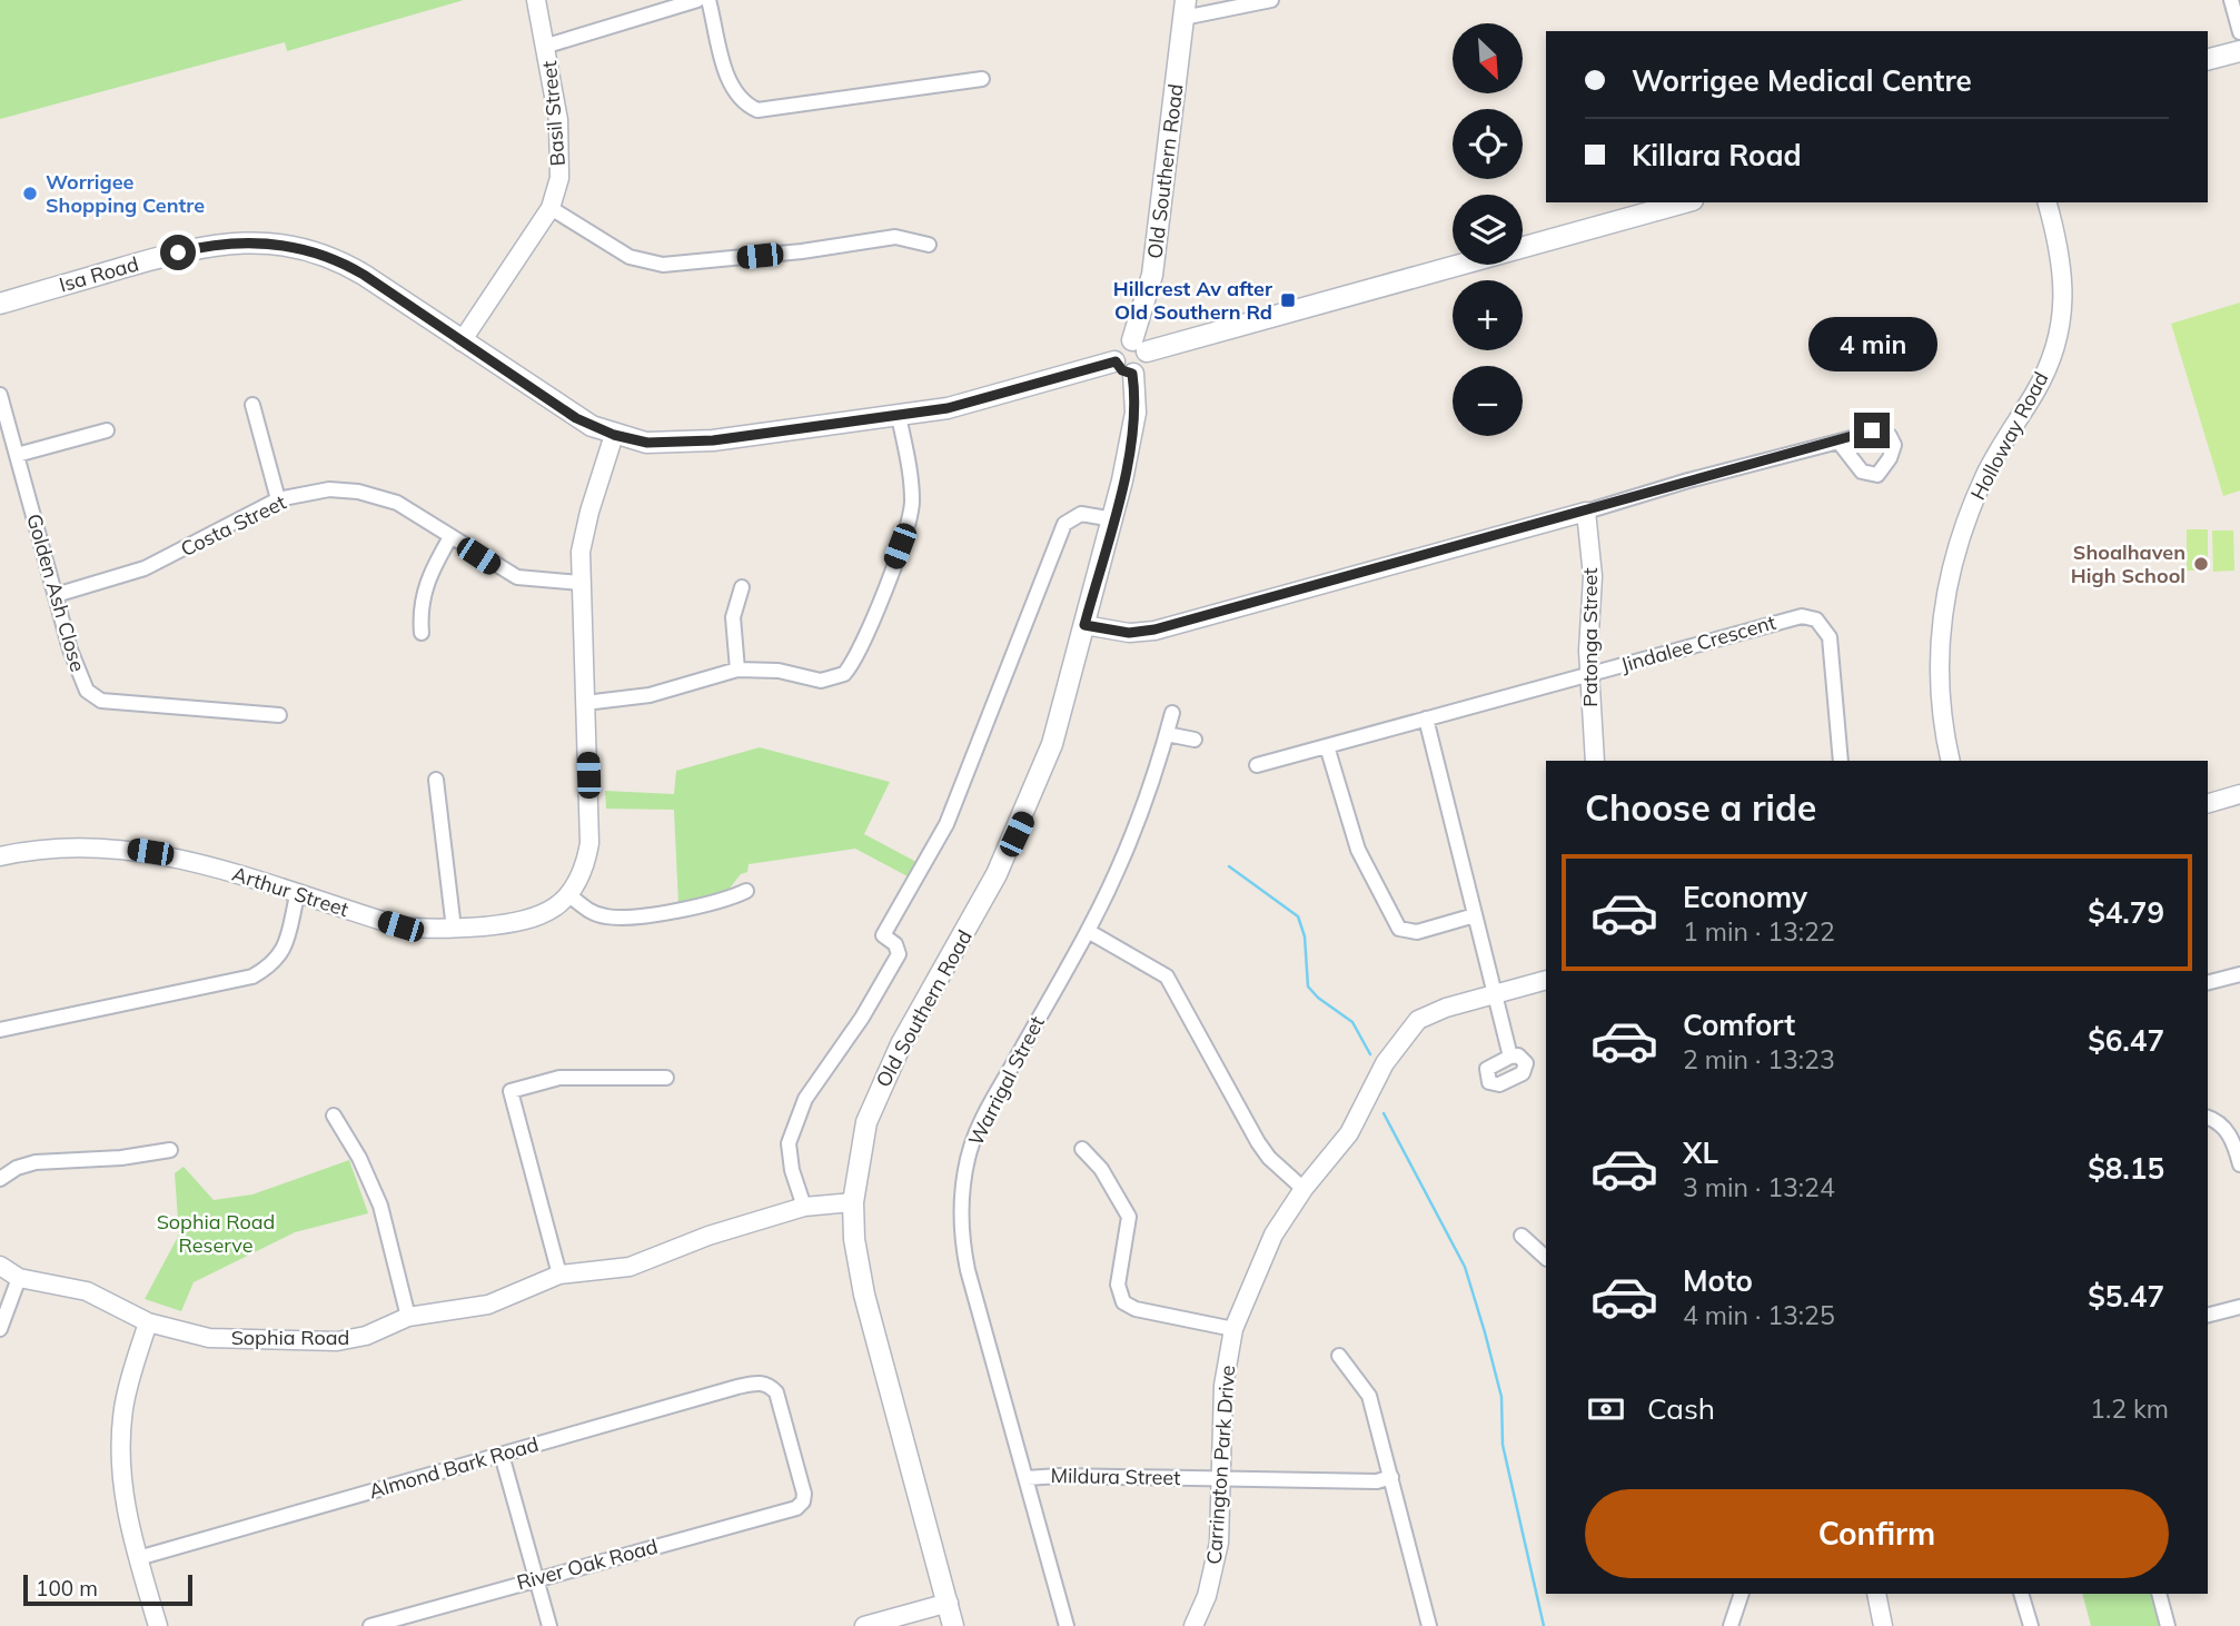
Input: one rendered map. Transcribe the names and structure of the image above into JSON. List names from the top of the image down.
{
  "streets": {
    "main road": ["Old Southern Road", "Isa Road"],
    "street": [
      "Basil Street",
      "Holloway Road",
      "Costa Street",
      "Golden Ash Close",
      "Patonga Street",
      "Jindalee Crescent",
      "Arthur Street",
      "Warrigal Street",
      "Sophia Road",
      "Carrington Park Drive",
      "Almond Bark Road",
      "Mildura Street",
      "River Oak Road"
    ]
  },
  "crossings": [
    ["Basil Street", "Isa Road"],
    ["Old Southern Road", "Isa Road"],
    ["Old Southern Road", "Sophia Road"],
    ["Costa Street", "Golden Ash Close"],
    ["Patonga Street", "Jindalee Crescent"],
    ["Warrigal Street", "Mildura Street"],
    ["Carrington Park Drive", "Mildura Street"],
    ["Almond Bark Road", "River Oak Road"]
  ],
  "parks": ["Sophia Road Reserve"],
  "places": {
    "other": ["Worrigee Shopping Centre", "Shoalhaven High School"],
    "transit": ["Hillcrest Av after Old Southern Rd"]
  },
  "scale_bar": "100 m",
  "north": "bottom right",
  "page": {
    "map_buttons": ["+", "−"],
    "banner": ["Worrigee Medical Centre", "Killara Road"],
    "bubble": "4 min",
    "heading": "Choose a ride",
    "list": [
      {
        "name": "Economy",
        "note": "1 min · 13:22",
        "value": "$4.79"
      },
      {
        "name": "Comfort",
        "note": "2 min · 13:23",
        "value": "$6.47"
      },
      {
        "name": "XL",
        "note": "3 min · 13:24",
        "value": "$8.15"
      },
      {
        "name": "Moto",
        "note": "4 min · 13:25",
        "value": "$5.47"
      }
    ],
    "pay": ["Cash", "1.2 km"],
    "buttons": "Confirm",
    "scale": "100 m"
  }
}
